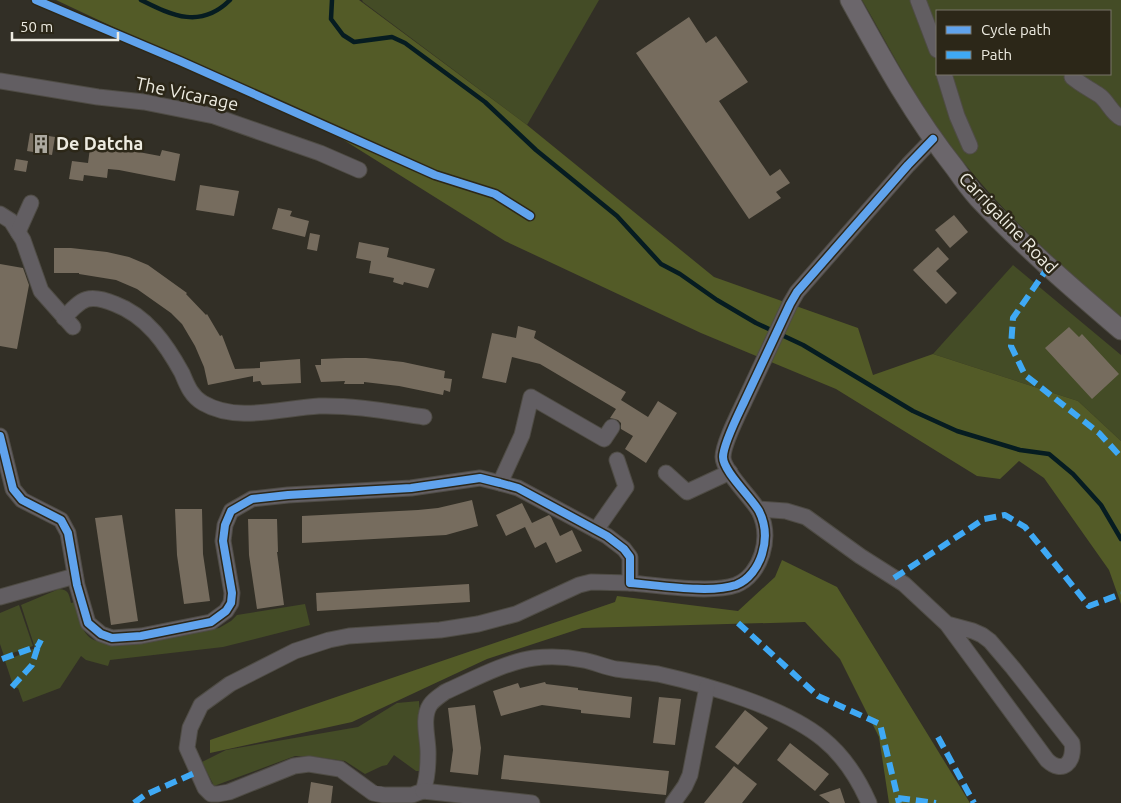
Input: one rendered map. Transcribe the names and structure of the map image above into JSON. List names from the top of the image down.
{
  "streets": {
    "main road": ["Carrigaline Road"],
    "street": ["The Vicarage"]
  },
  "places": {
    "building": ["De Datcha"]
  },
  "legend": ["Cycle path", "Path"],
  "scale_bar": "50 m"
}
